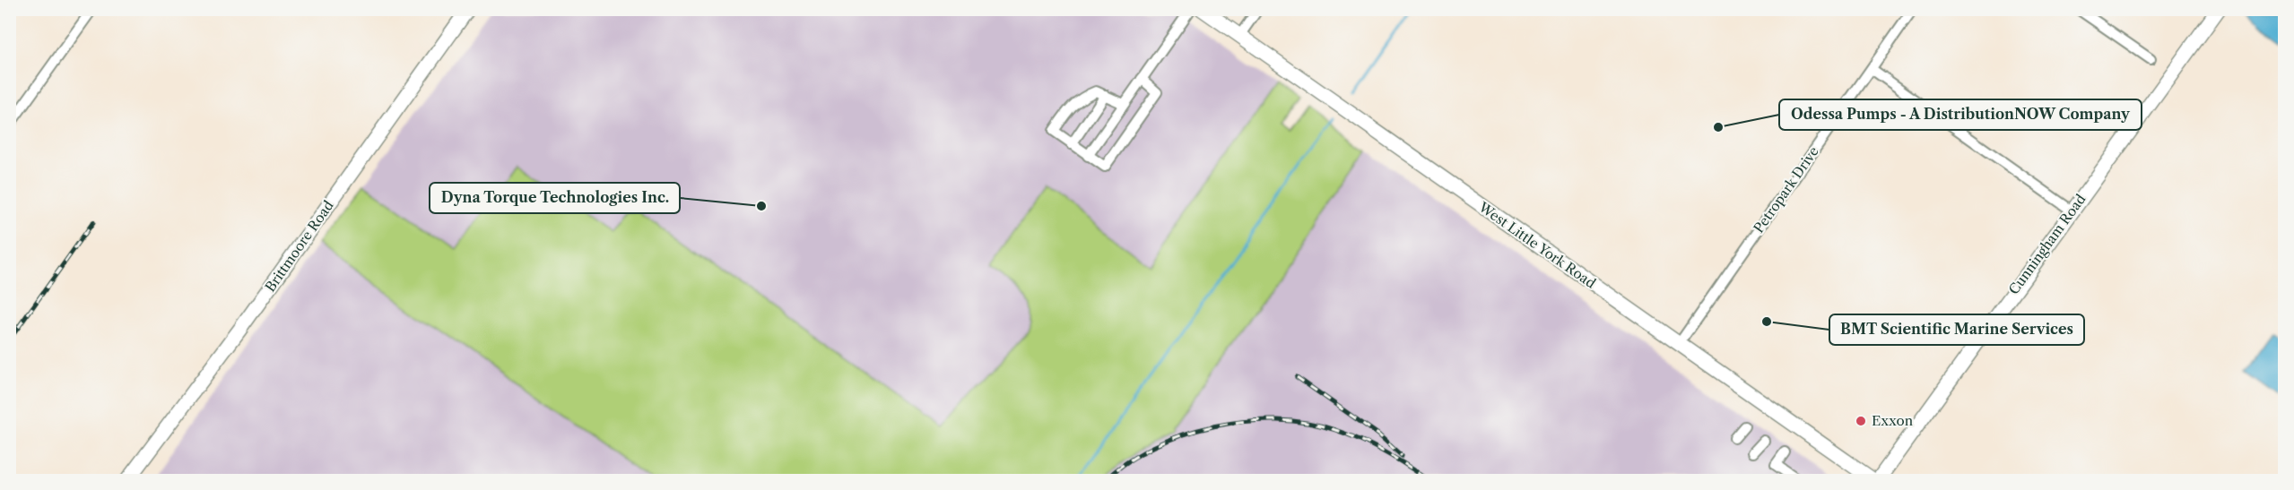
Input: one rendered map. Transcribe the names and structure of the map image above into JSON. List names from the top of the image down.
{
  "streets": {
    "main road": ["Cunningham Road", "West Little York Road", "Brittmoore Road"],
    "street": ["Petropark Drive"]
  },
  "crossings": [
    ["Petropark Drive", "West Little York Road"]
  ],
  "places": [
    "Odessa Pumps - A DistributionNOW Company",
    "Dyna Torque Technologies Inc.",
    "BMT Scientific Marine Services",
    "Exxon"
  ]
}
